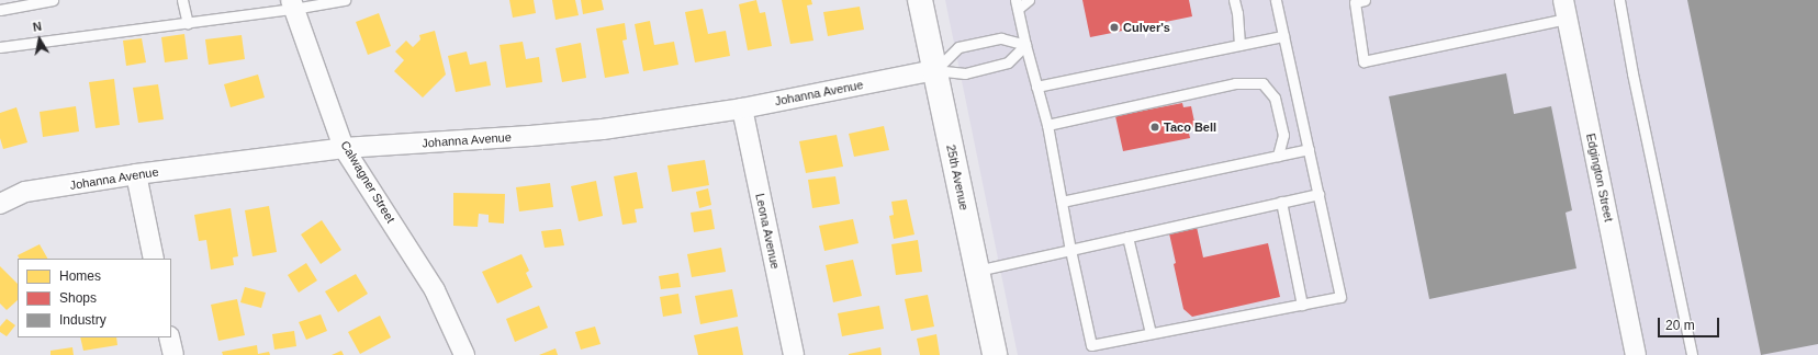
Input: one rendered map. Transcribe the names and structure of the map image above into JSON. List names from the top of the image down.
{
  "streets": {
    "main road": ["25th Avenue"],
    "street": [
      "Johanna Avenue",
      "Edgington Street",
      "Calwagner Street",
      "Leona Avenue"
    ]
  },
  "crossings": [
    ["Johanna Avenue", "25th Avenue"],
    ["Johanna Avenue", "Calwagner Street"],
    ["Johanna Avenue", "Leona Avenue"]
  ],
  "places": ["Culver's", "Taco Bell"],
  "legend": ["Homes", "Shops", "Industry"],
  "scale_bar": "20 m",
  "north": "top"
}
